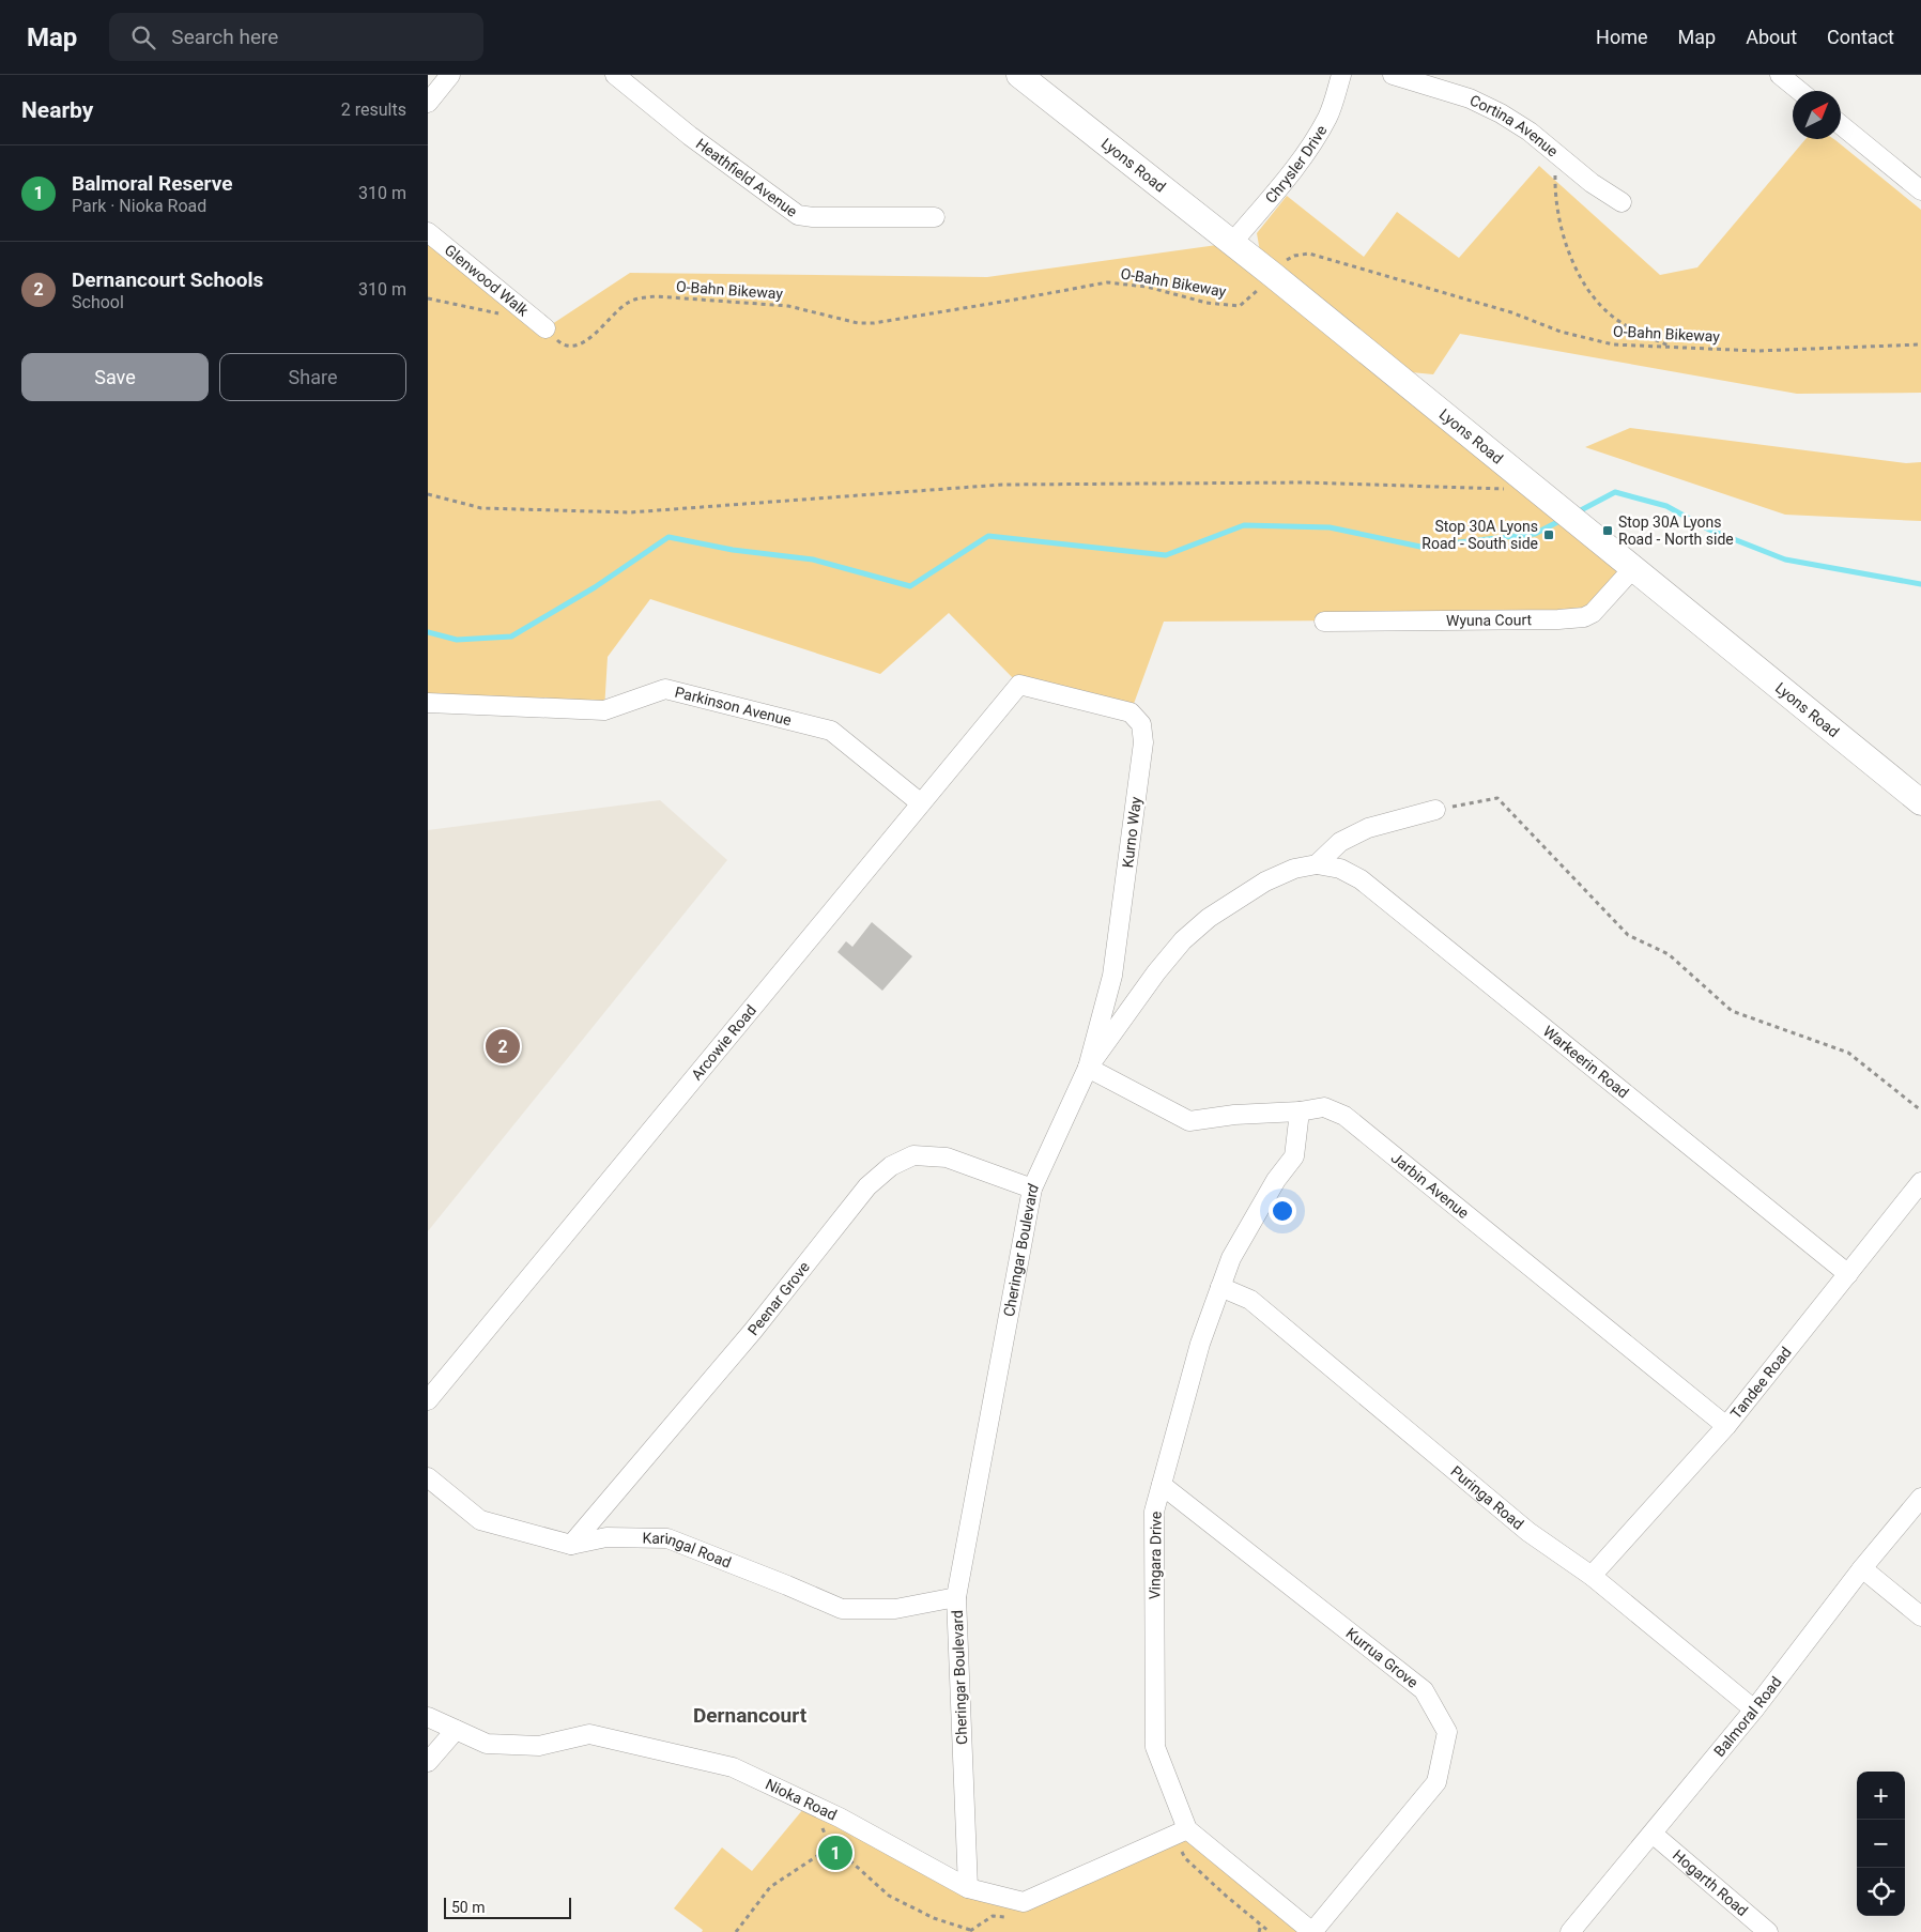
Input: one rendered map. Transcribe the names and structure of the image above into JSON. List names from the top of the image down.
{
  "streets": {
    "street": [
      "Cortina Avenue",
      "Chrysler Drive",
      "Lyons Road",
      "Heathfield Avenue",
      "Glenwood Walk",
      "Wyuna Court",
      "Parkinson Avenue",
      "Kurno Way",
      "Arcowie Road",
      "Warkeerin Road",
      "Jarbin Avenue",
      "Cheringar Boulevard",
      "Peenar Grove",
      "Tandee Road",
      "Puringa Road",
      "Karingal Road",
      "Vingara Drive",
      "Kurrua Grove",
      "Balmoral Road",
      "Nioka Road",
      "Hogarth Road"
    ],
    "path": ["O-Bahn Bikeway"]
  },
  "crossings": [
    ["Chrysler Drive", "Lyons Road"],
    ["Lyons Road", "O-Bahn Bikeway"],
    ["Lyons Road", "Wyuna Court"],
    ["Glenwood Walk", "O-Bahn Bikeway"],
    ["Parkinson Avenue", "Arcowie Road"],
    ["Kurno Way", "Arcowie Road"],
    ["Kurno Way", "Jarbin Avenue"],
    ["Kurno Way", "Cheringar Boulevard"],
    ["Warkeerin Road", "Cheringar Boulevard"],
    ["Warkeerin Road", "Tandee Road"],
    ["Jarbin Avenue", "Cheringar Boulevard"],
    ["Jarbin Avenue", "Tandee Road"],
    ["Jarbin Avenue", "Vingara Drive"],
    ["Cheringar Boulevard", "Peenar Grove"],
    ["Cheringar Boulevard", "Karingal Road"],
    ["Cheringar Boulevard", "Nioka Road"],
    ["Peenar Grove", "Karingal Road"],
    ["Tandee Road", "Puringa Road"],
    ["Puringa Road", "Vingara Drive"],
    ["Puringa Road", "Balmoral Road"],
    ["Vingara Drive", "Kurrua Grove"],
    ["Vingara Drive", "Nioka Road"],
    ["Balmoral Road", "Hogarth Road"]
  ],
  "districts": ["Dernancourt"],
  "places": {
    "transit": ["Stop 30A Lyons Road - North side", "Stop 30A Lyons Road - South side"]
  },
  "scale_bar": "50 m",
  "north": "top right",
  "page": {
    "header": "Map",
    "search": "Search here",
    "nav": [
      "Home",
      "Map",
      "About",
      "Contact"
    ],
    "heading": ["Nearby", "2 results"],
    "list": [
      {
        "mark": "1",
        "name": "Balmoral Reserve",
        "note": "Park · Nioka Road",
        "value": "310 m"
      },
      {
        "mark": "2",
        "name": "Dernancourt Schools",
        "note": "School",
        "value": "310 m"
      }
    ],
    "buttons": ["Save", "Share"],
    "pins": ["2", "1"],
    "map_buttons": ["+", "−"],
    "scale": "50 m"
  }
}
